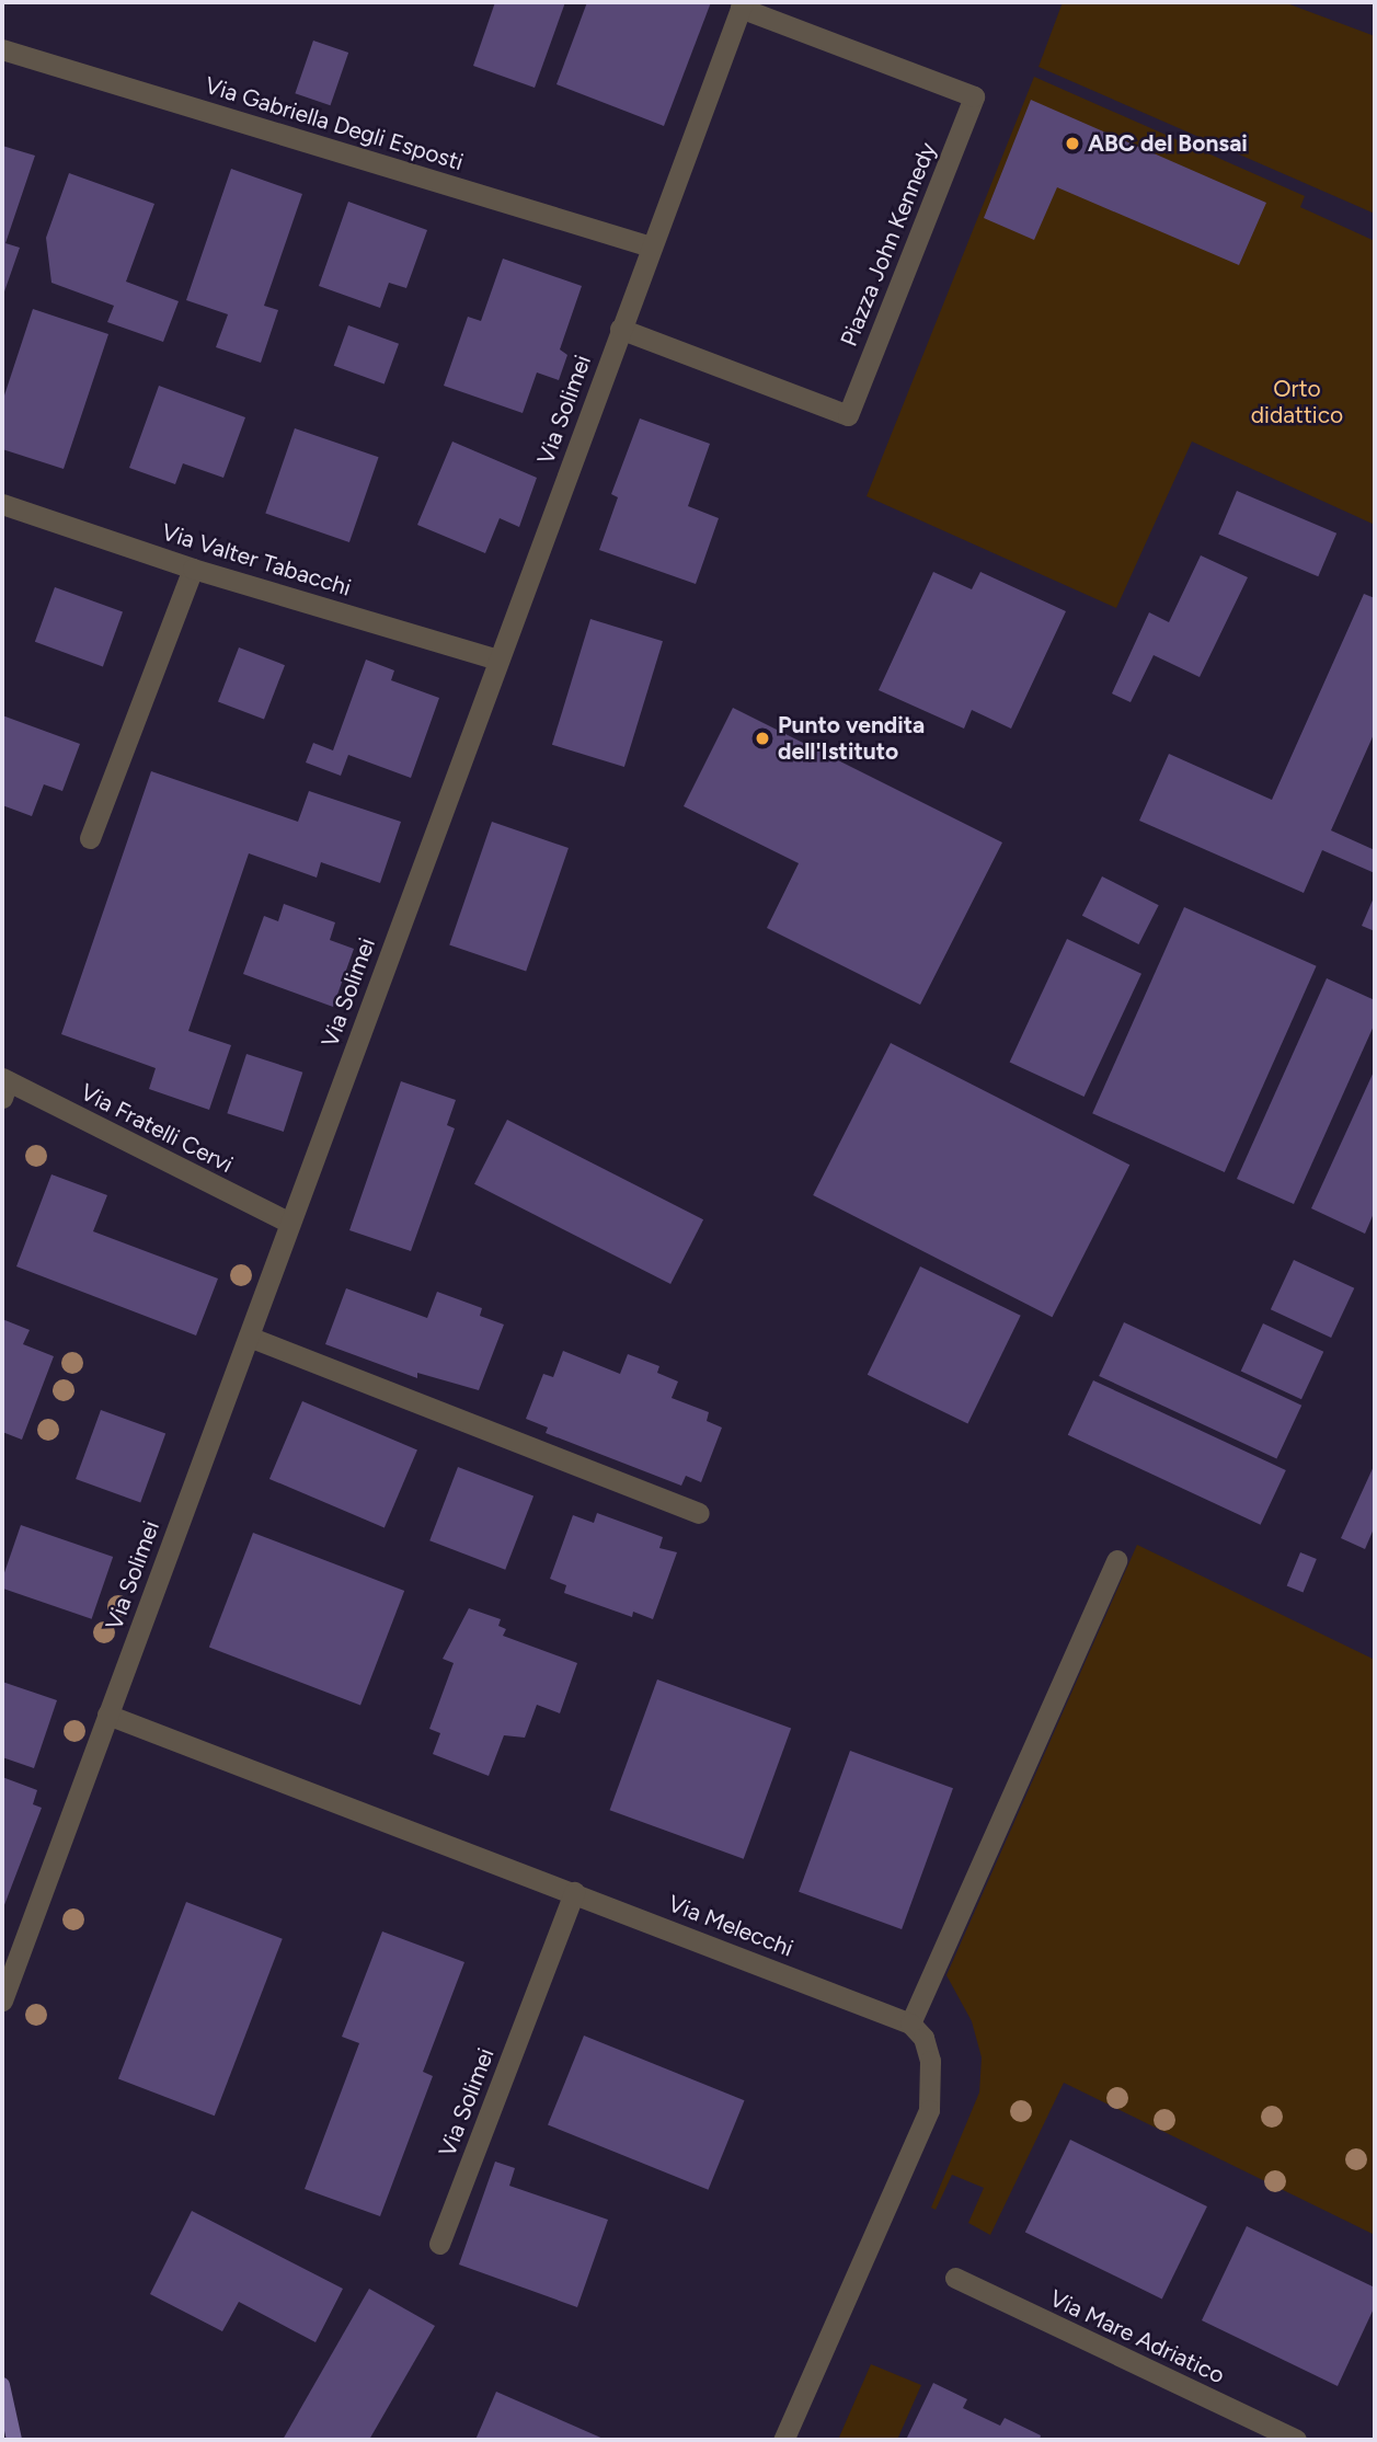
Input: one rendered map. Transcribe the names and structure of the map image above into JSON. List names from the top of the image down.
{
  "streets": {
    "street": [
      "Via Gabriella Degli Esposti",
      "Piazza John Kennedy",
      "Via Solimei",
      "Via Valter Tabacchi",
      "Via Fratelli Cervi",
      "Via Melecchi",
      "Via Mare Adriatico"
    ]
  },
  "crossings": [
    ["Via Gabriella Degli Esposti", "Via Solimei"],
    ["Piazza John Kennedy", "Via Solimei"],
    ["Via Solimei", "Via Valter Tabacchi"],
    ["Via Solimei", "Via Fratelli Cervi"],
    ["Via Solimei", "Via Melecchi"]
  ],
  "parks": ["Orto didattico"],
  "places": ["ABC del Bonsai", "Punto vendita dell'Istituto"]
}
